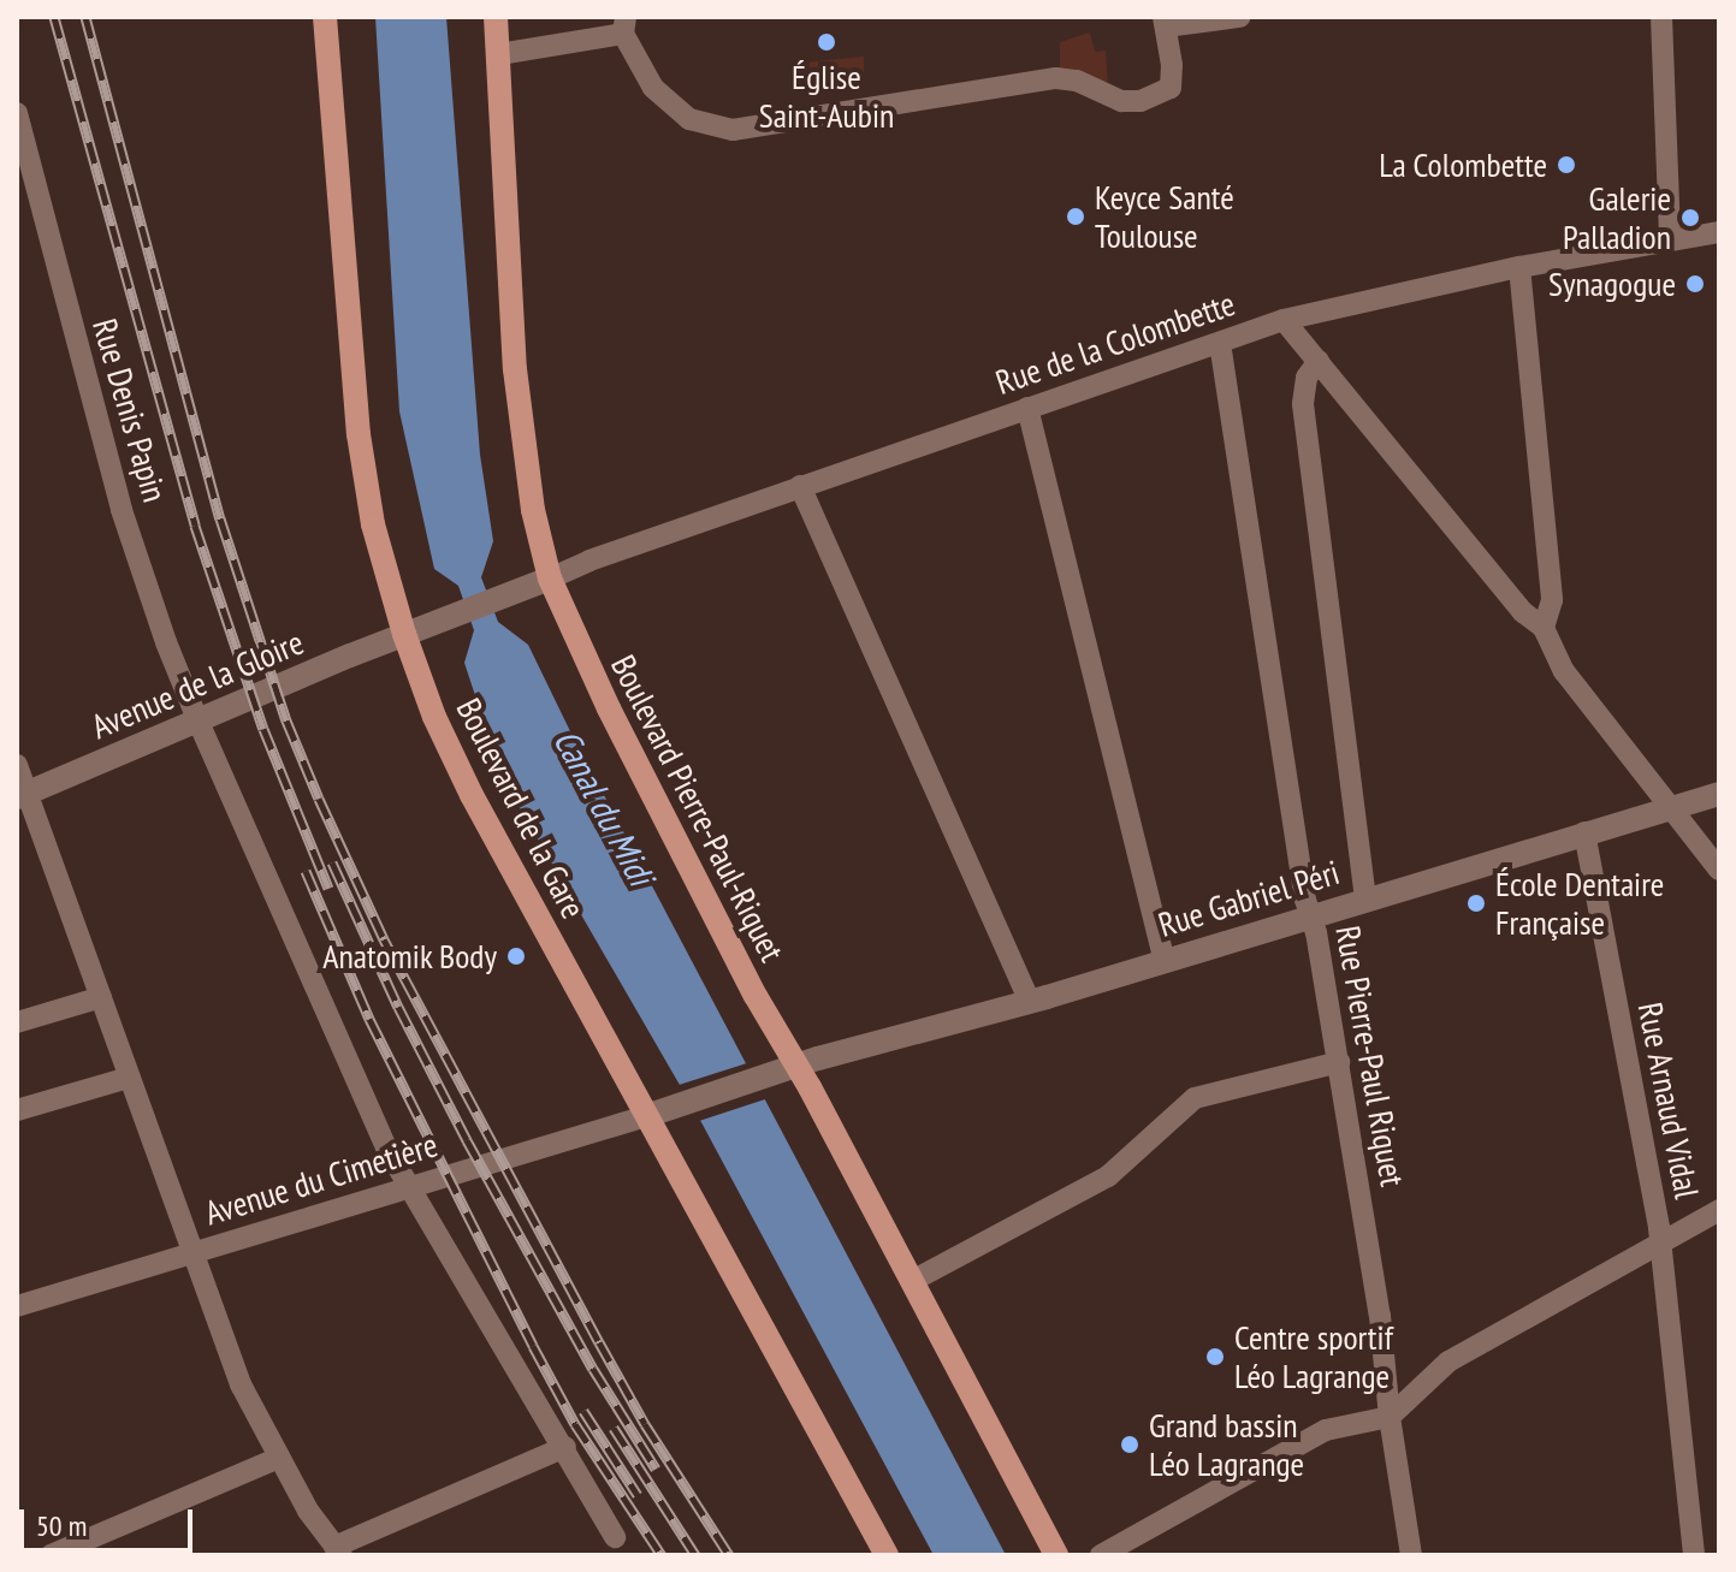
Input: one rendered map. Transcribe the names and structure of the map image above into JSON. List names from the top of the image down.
{
  "streets": {
    "main road": ["Boulevard de la Gare", "Boulevard Pierre-Paul-Riquet"],
    "street": [
      "Rue de la Colombette",
      "Rue Denis Papin",
      "Avenue de la Gloire",
      "Rue Gabriel Péri",
      "Rue Pierre-Paul Riquet",
      "Rue Arnaud Vidal",
      "Avenue du Cimetière"
    ]
  },
  "crossings": [
    ["Rue de la Colombette", "Avenue de la Gloire"],
    ["Rue de la Colombette", "Boulevard Pierre-Paul-Riquet"],
    ["Rue de la Colombette", "Rue Pierre-Paul Riquet"],
    ["Rue Denis Papin", "Avenue de la Gloire"],
    ["Rue Denis Papin", "Avenue du Cimetière"],
    ["Avenue de la Gloire", "Boulevard de la Gare"],
    ["Avenue de la Gloire", "Boulevard Pierre-Paul-Riquet"],
    ["Boulevard de la Gare", "Rue Gabriel Péri"],
    ["Boulevard de la Gare", "Avenue du Cimetière"],
    ["Boulevard Pierre-Paul-Riquet", "Rue Gabriel Péri"],
    ["Rue Gabriel Péri", "Rue Pierre-Paul Riquet"],
    ["Rue Gabriel Péri", "Rue Arnaud Vidal"],
    ["Rue Gabriel Péri", "Avenue du Cimetière"]
  ],
  "water": ["Canal du Midi"],
  "places": [
    "Église Saint-Aubin",
    "La Colombette",
    "Keyce Santé Toulouse",
    "Galerie Palladion",
    "Synagogue",
    "École Dentaire Française",
    "Anatomik Body",
    "Centre sportif Léo Lagrange",
    "Grand bassin Léo Lagrange"
  ],
  "scale_bar": "50 m"
}
